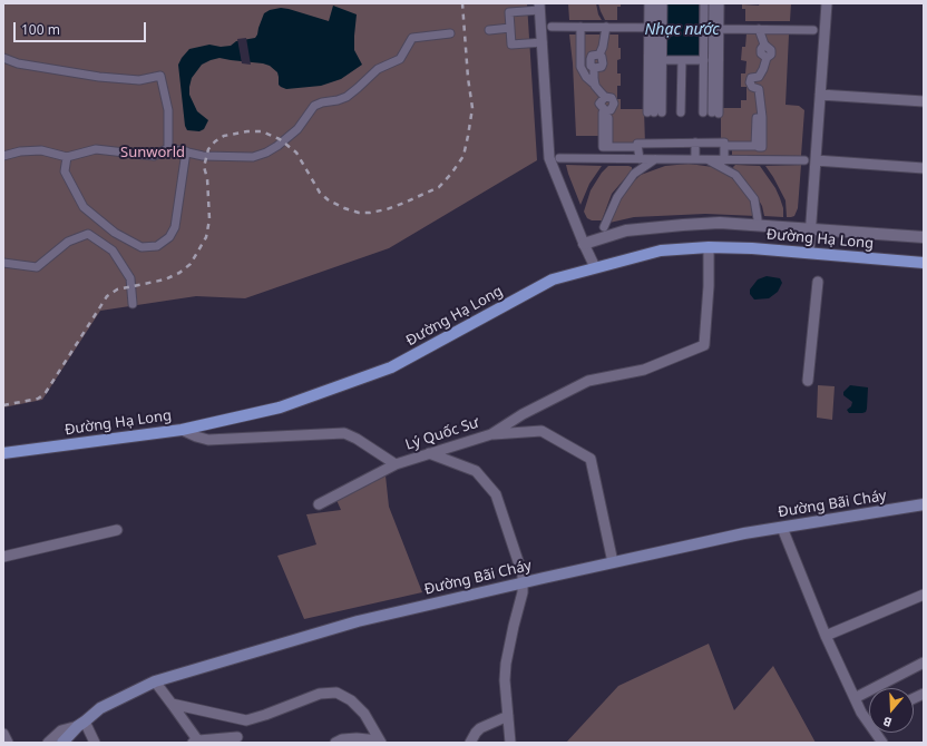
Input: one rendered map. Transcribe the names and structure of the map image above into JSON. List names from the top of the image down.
{
  "streets": {
    "main road": ["Đường Hạ Long", "Đường Bãi Cháy"],
    "street": ["Lý Quốc Sư"]
  },
  "crossings": [
    ["Đường Hạ Long", "Lý Quốc Sư"]
  ],
  "water": ["Nhạc nước"],
  "parks": ["Sunworld"],
  "scale_bar": "100 m",
  "north": "bottom"
}
